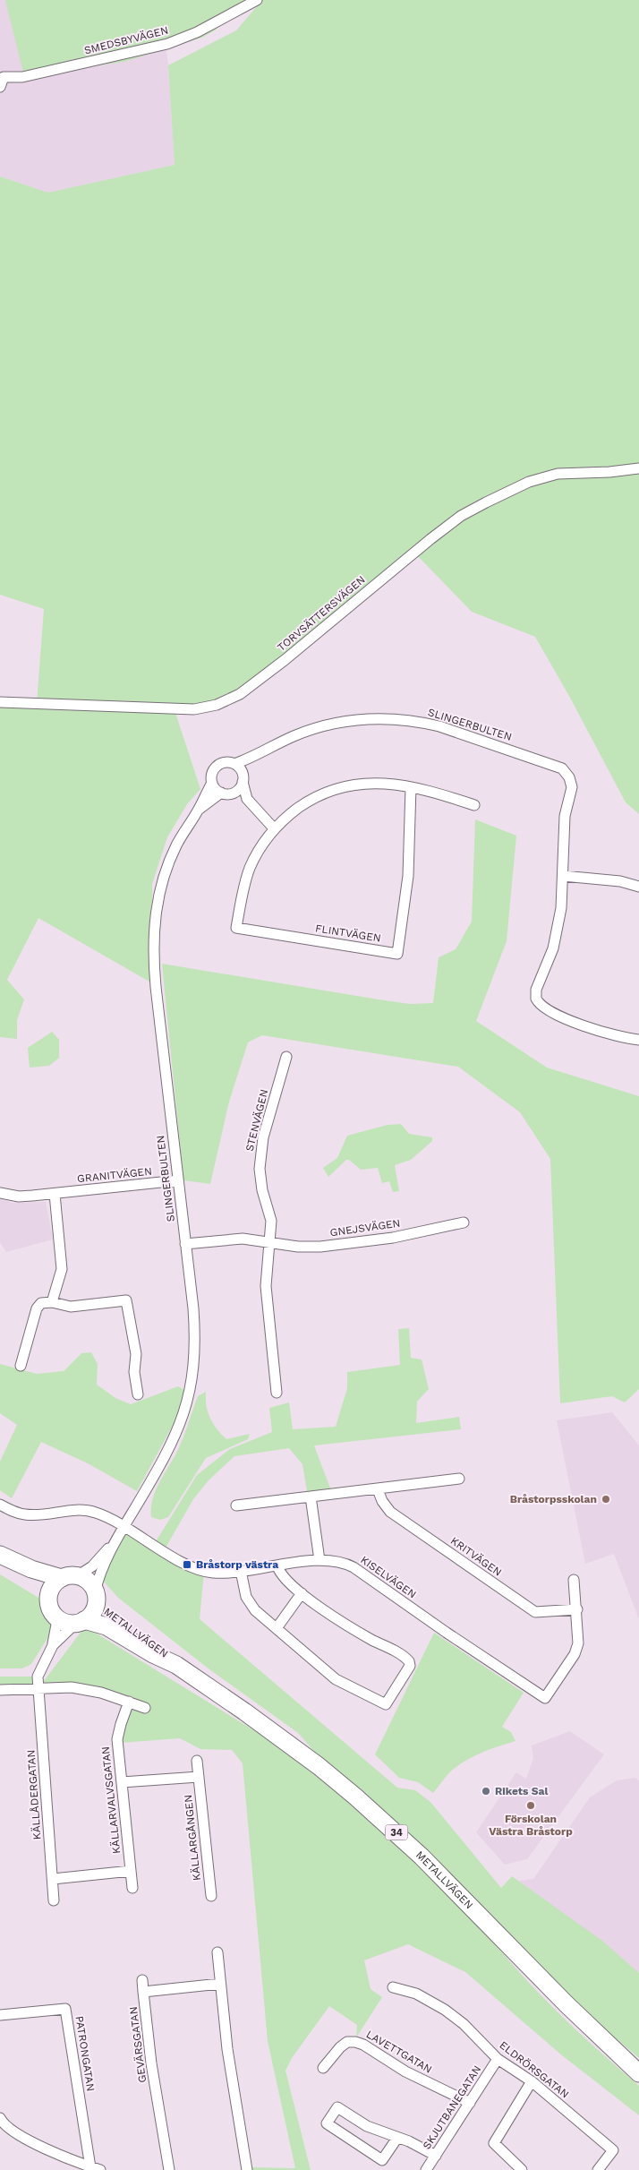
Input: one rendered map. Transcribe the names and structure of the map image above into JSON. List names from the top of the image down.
{
  "streets": {
    "main road": ["METALLVÄGEN", "34"],
    "street": [
      "SMEDSBYVÄGEN",
      "TORVSÄTTERSVÄGEN",
      "SLINGERBULTEN",
      "FLINTVÄGEN",
      "STENVÄGEN",
      "GRANITVÄGEN",
      "GNEJSVÄGEN",
      "KRITVÄGEN",
      "KISELVÄGEN",
      "KÄLLÅDERGATAN",
      "KÄLLARVALVSGATAN",
      "KÄLLARGÅNGEN",
      "GEVÄRSGATAN",
      "LAVETTGATAN",
      "PATRONGATAN",
      "ELDRÖRSGATAN",
      "SKJUTBANEGATAN"
    ]
  },
  "crossings": [
    ["SLINGERBULTEN", "GRANITVÄGEN"],
    ["SLINGERBULTEN", "GNEJSVÄGEN"],
    ["SLINGERBULTEN", "KISELVÄGEN"],
    ["SLINGERBULTEN", "METALLVÄGEN"],
    ["STENVÄGEN", "GNEJSVÄGEN"],
    ["KRITVÄGEN", "KISELVÄGEN"],
    ["LAVETTGATAN", "SKJUTBANEGATAN"],
    ["ELDRÖRSGATAN", "SKJUTBANEGATAN"]
  ],
  "places": {
    "other": ["Bråstorpsskolan", "Rikets Sal", "Förskolan Västra Bråstorp"],
    "transit": ["Bråstorp västra"]
  }
}
